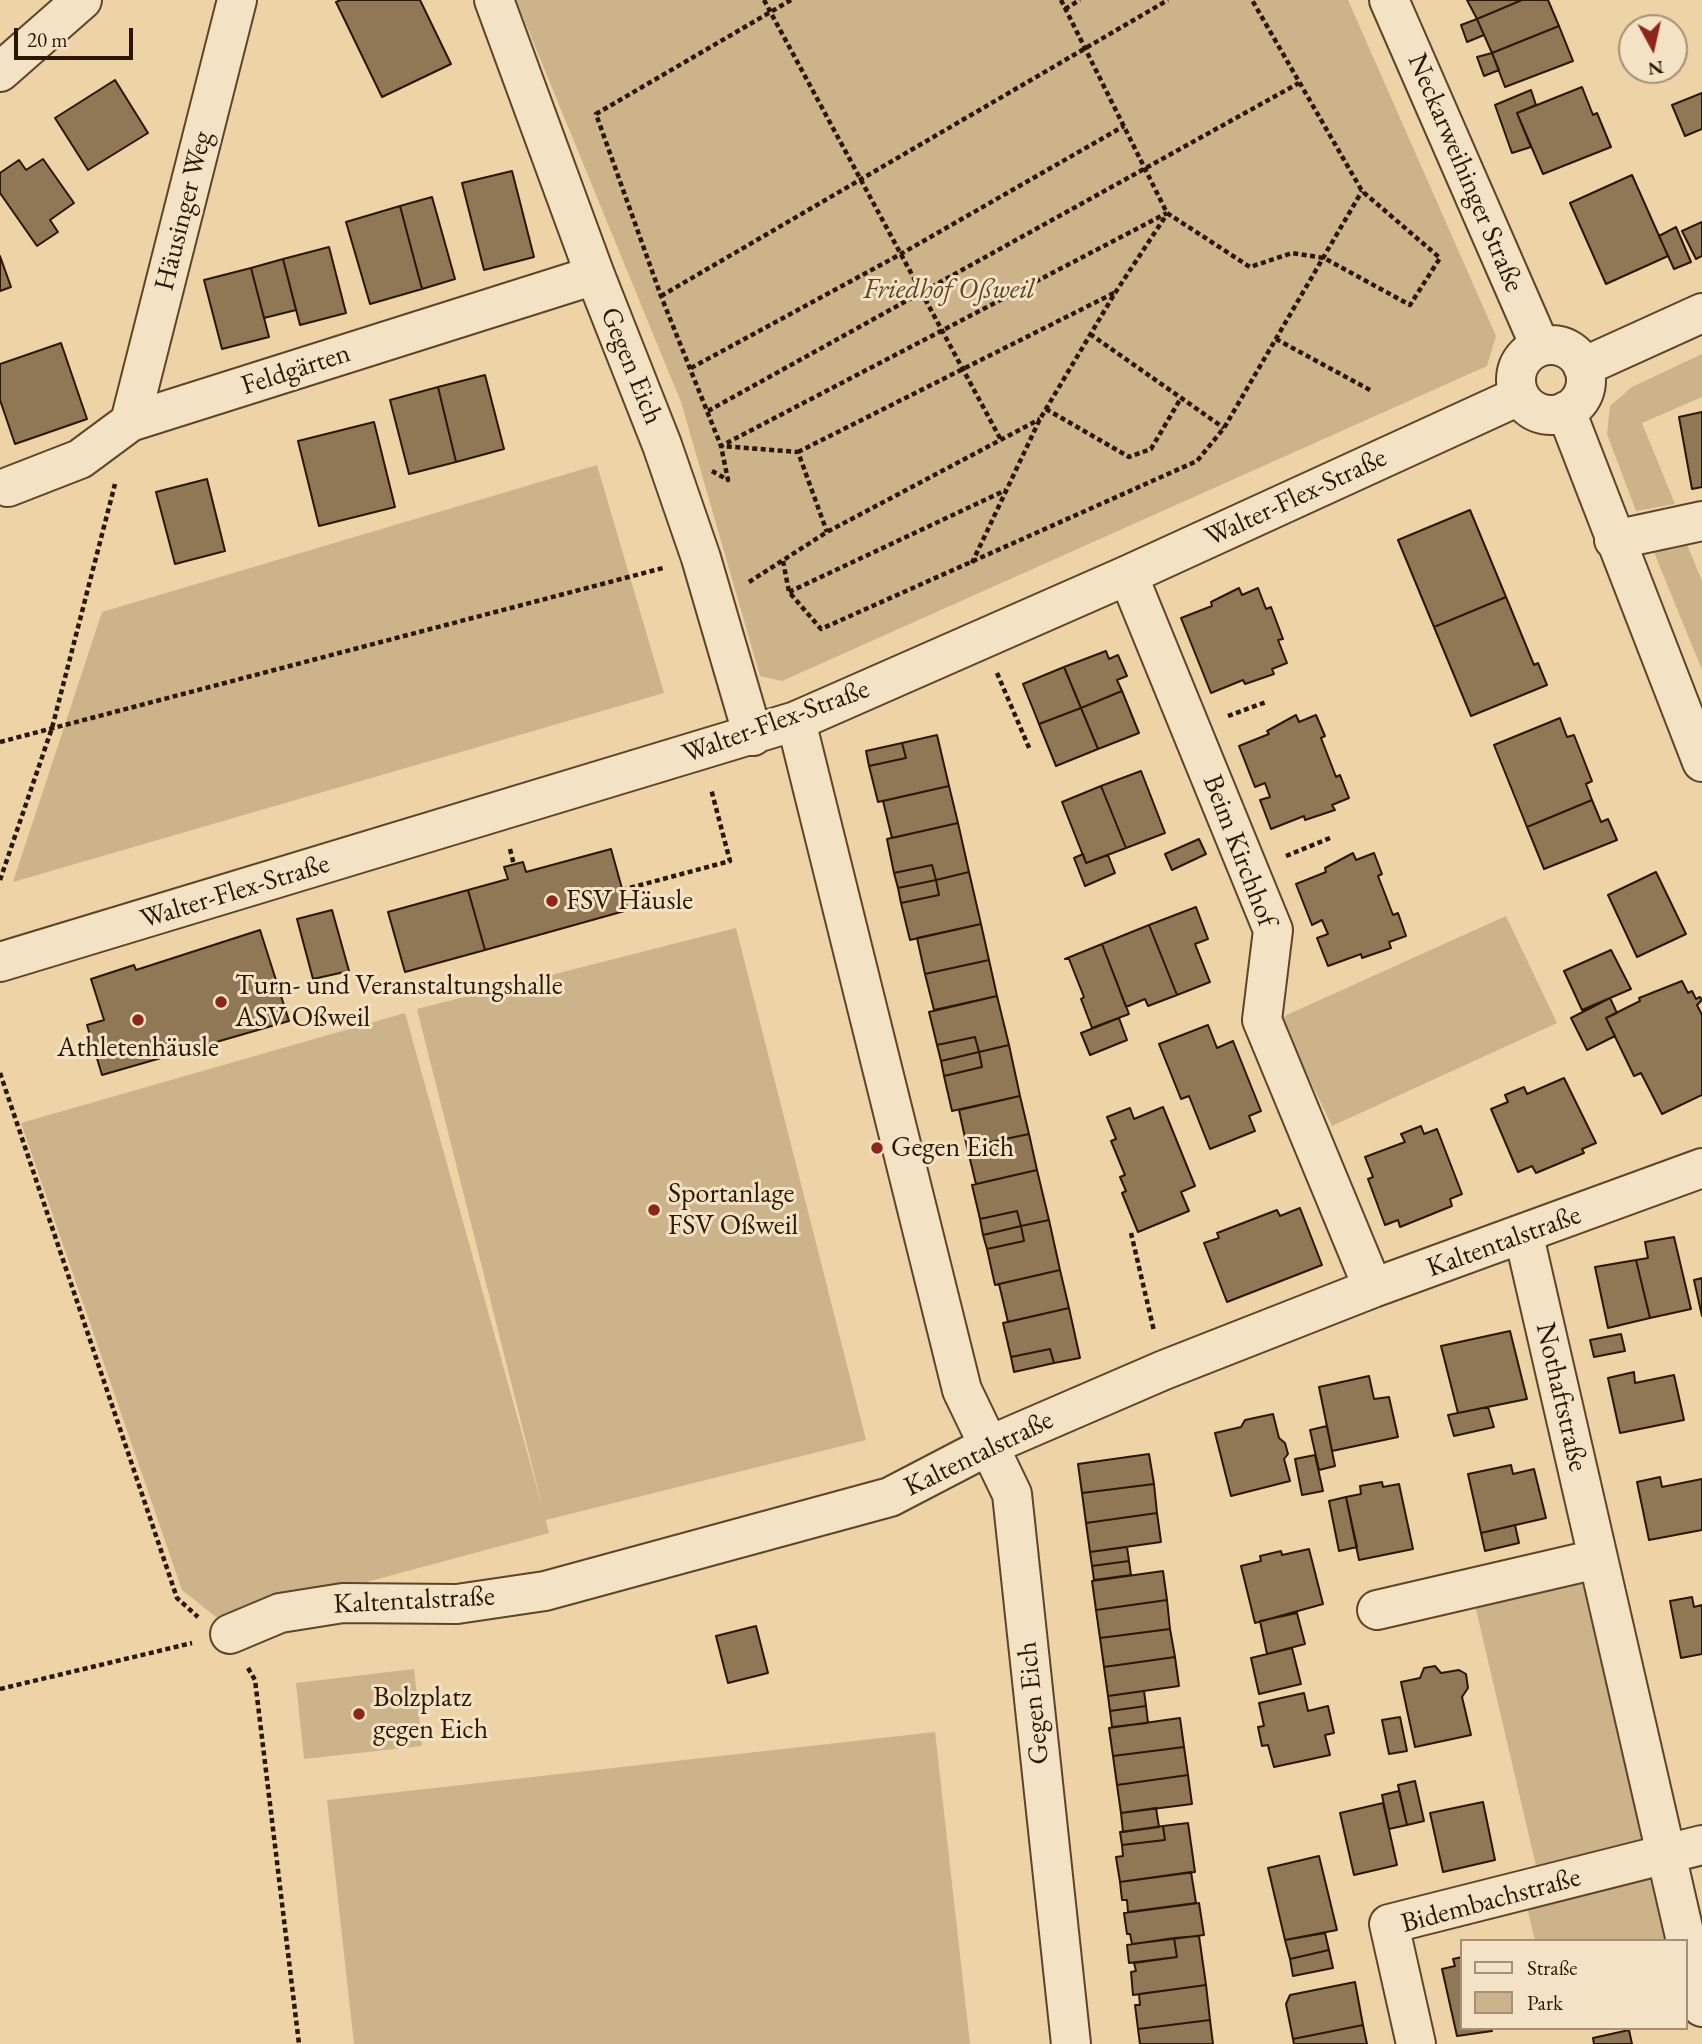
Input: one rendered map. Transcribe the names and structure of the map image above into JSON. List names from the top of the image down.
{
  "streets": {
    "street": [
      "Neckarweihinger Straße",
      "Häusinger Weg",
      "Gegen Eich",
      "Feldgärten",
      "Walter-Flex-Straße",
      "Beim Kirchhof",
      "Kaltentalstraße",
      "Nothaftstraße",
      "Bidembachstraße"
    ]
  },
  "crossings": [
    ["Neckarweihinger Straße", "Walter-Flex-Straße"],
    ["Häusinger Weg", "Feldgärten"],
    ["Gegen Eich", "Feldgärten"],
    ["Gegen Eich", "Walter-Flex-Straße"],
    ["Gegen Eich", "Kaltentalstraße"],
    ["Walter-Flex-Straße", "Beim Kirchhof"],
    ["Beim Kirchhof", "Kaltentalstraße"],
    ["Kaltentalstraße", "Nothaftstraße"],
    ["Nothaftstraße", "Bidembachstraße"]
  ],
  "parks": ["Friedhof Oßweil"],
  "places": [
    "FSV Häusle",
    "Turn- und Veranstaltungshalle ASV Oßweil",
    "Athletenhäusle",
    "Gegen Eich",
    "Sportanlage FSV Oßweil",
    "Bolzplatz gegen Eich"
  ],
  "legend": ["Straße", "Park"],
  "scale_bar": "20 m",
  "north": "bottom"
}
